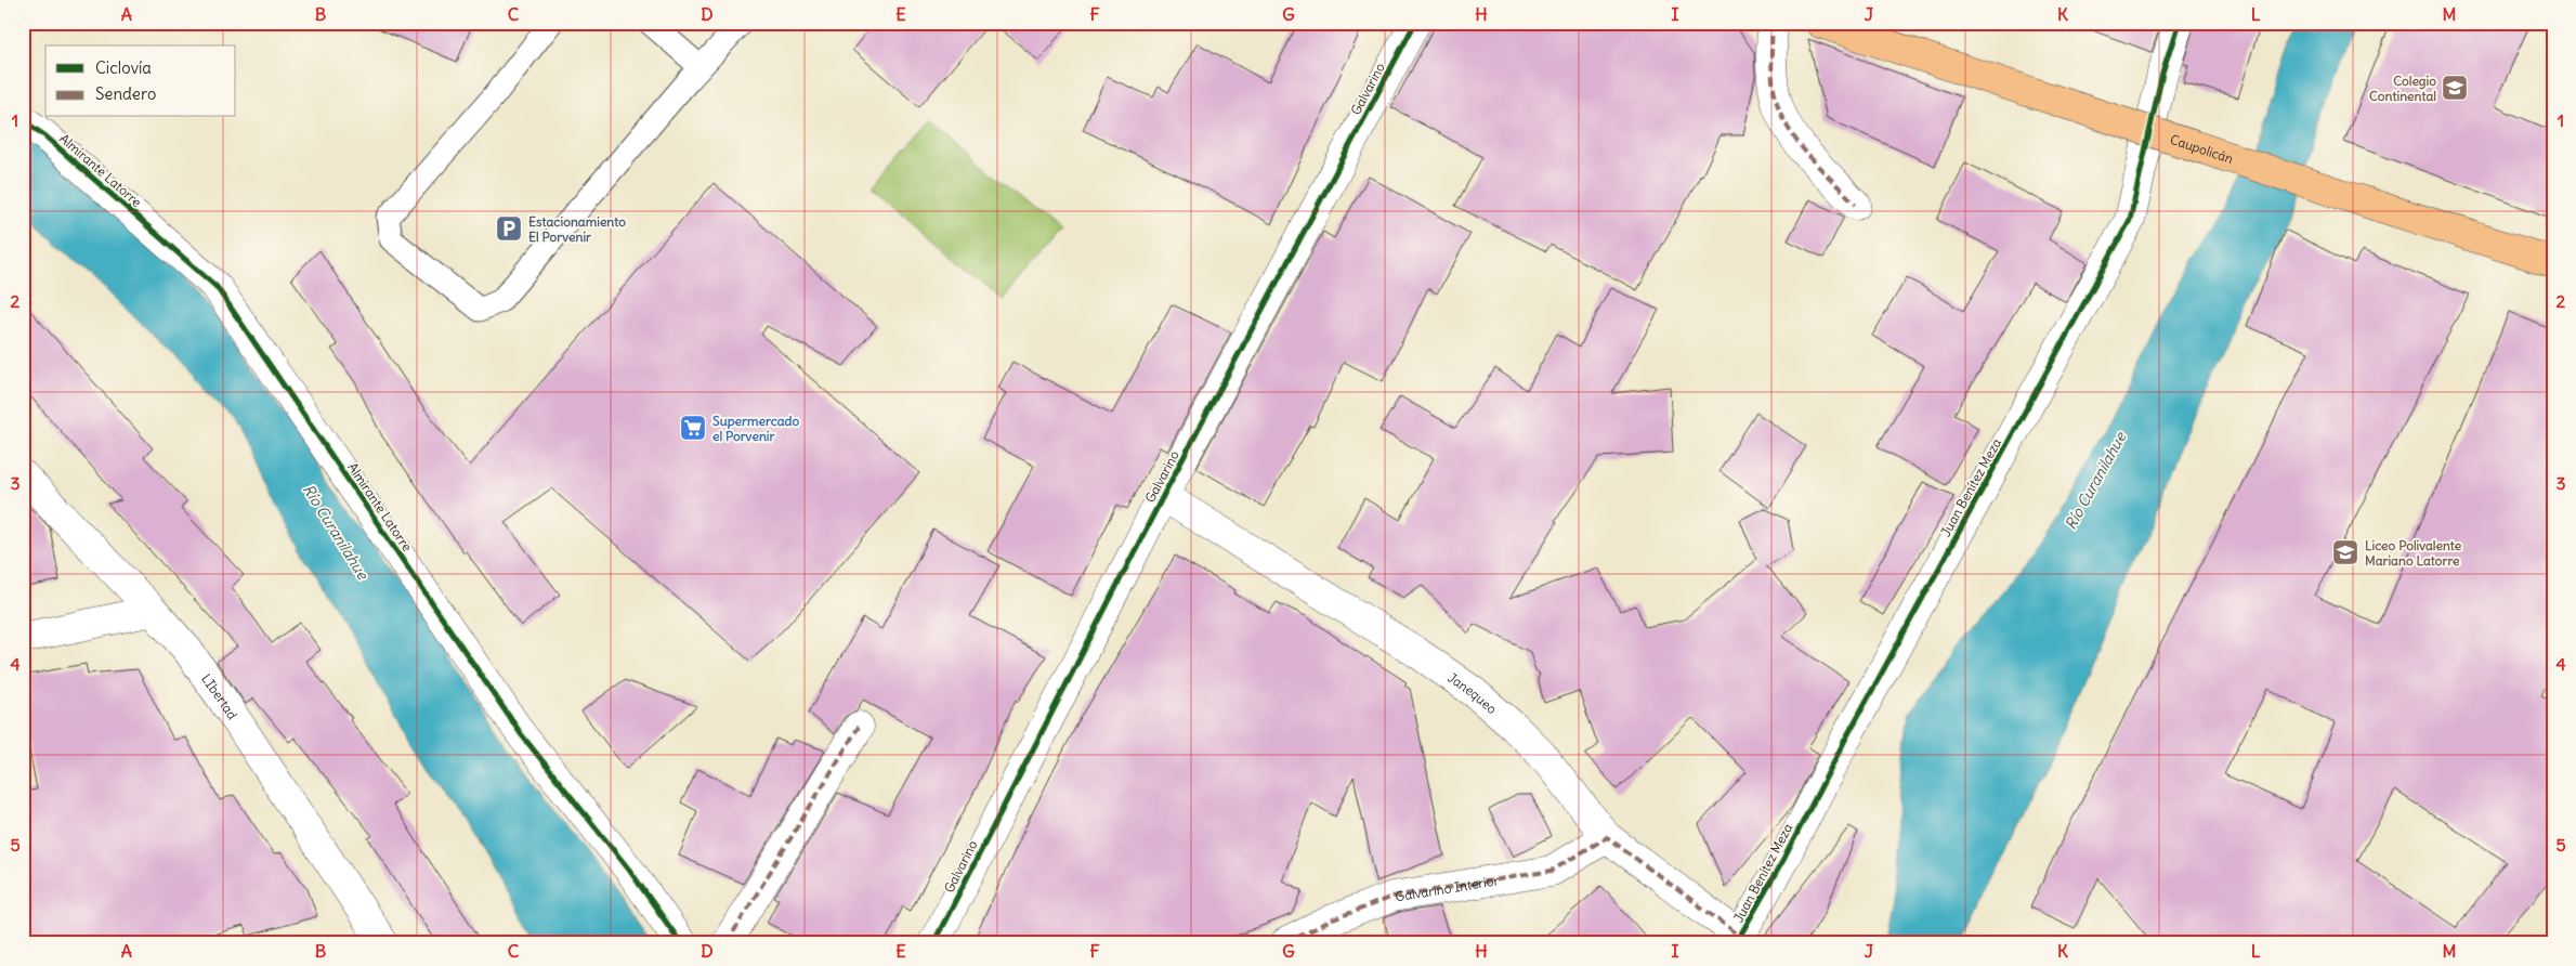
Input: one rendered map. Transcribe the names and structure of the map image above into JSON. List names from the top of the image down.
{
  "streets": {
    "main road": ["Caupolicán"],
    "street": [
      "Galvarino",
      "Almirante Latorre",
      "Juan Benítez Meza",
      "Janequeo",
      "LIbertad",
      "Galvarino Interior"
    ]
  },
  "crossings": [
    ["Galvarino", "Janequeo"],
    ["Juan Benítez Meza", "Janequeo"],
    ["Janequeo", "Galvarino Interior"]
  ],
  "water": ["Río Curanilahue"],
  "places": {
    "school or university": ["Colegio Continental", "Liceo Polivalente Mariano Latorre"],
    "parking": ["Estacionamiento El Porvenir"],
    "supermarket": ["Supermercado el Porvenir"]
  },
  "legend": ["Ciclovía", "Sendero"],
  "grid": {
    "columns": [
      "A",
      "B",
      "C",
      "D",
      "E",
      "F",
      "G",
      "H",
      "I",
      "J",
      "K",
      "L",
      "M"
    ],
    "rows": [
      "1",
      "2",
      "3",
      "4",
      "5"
    ]
  }
}
